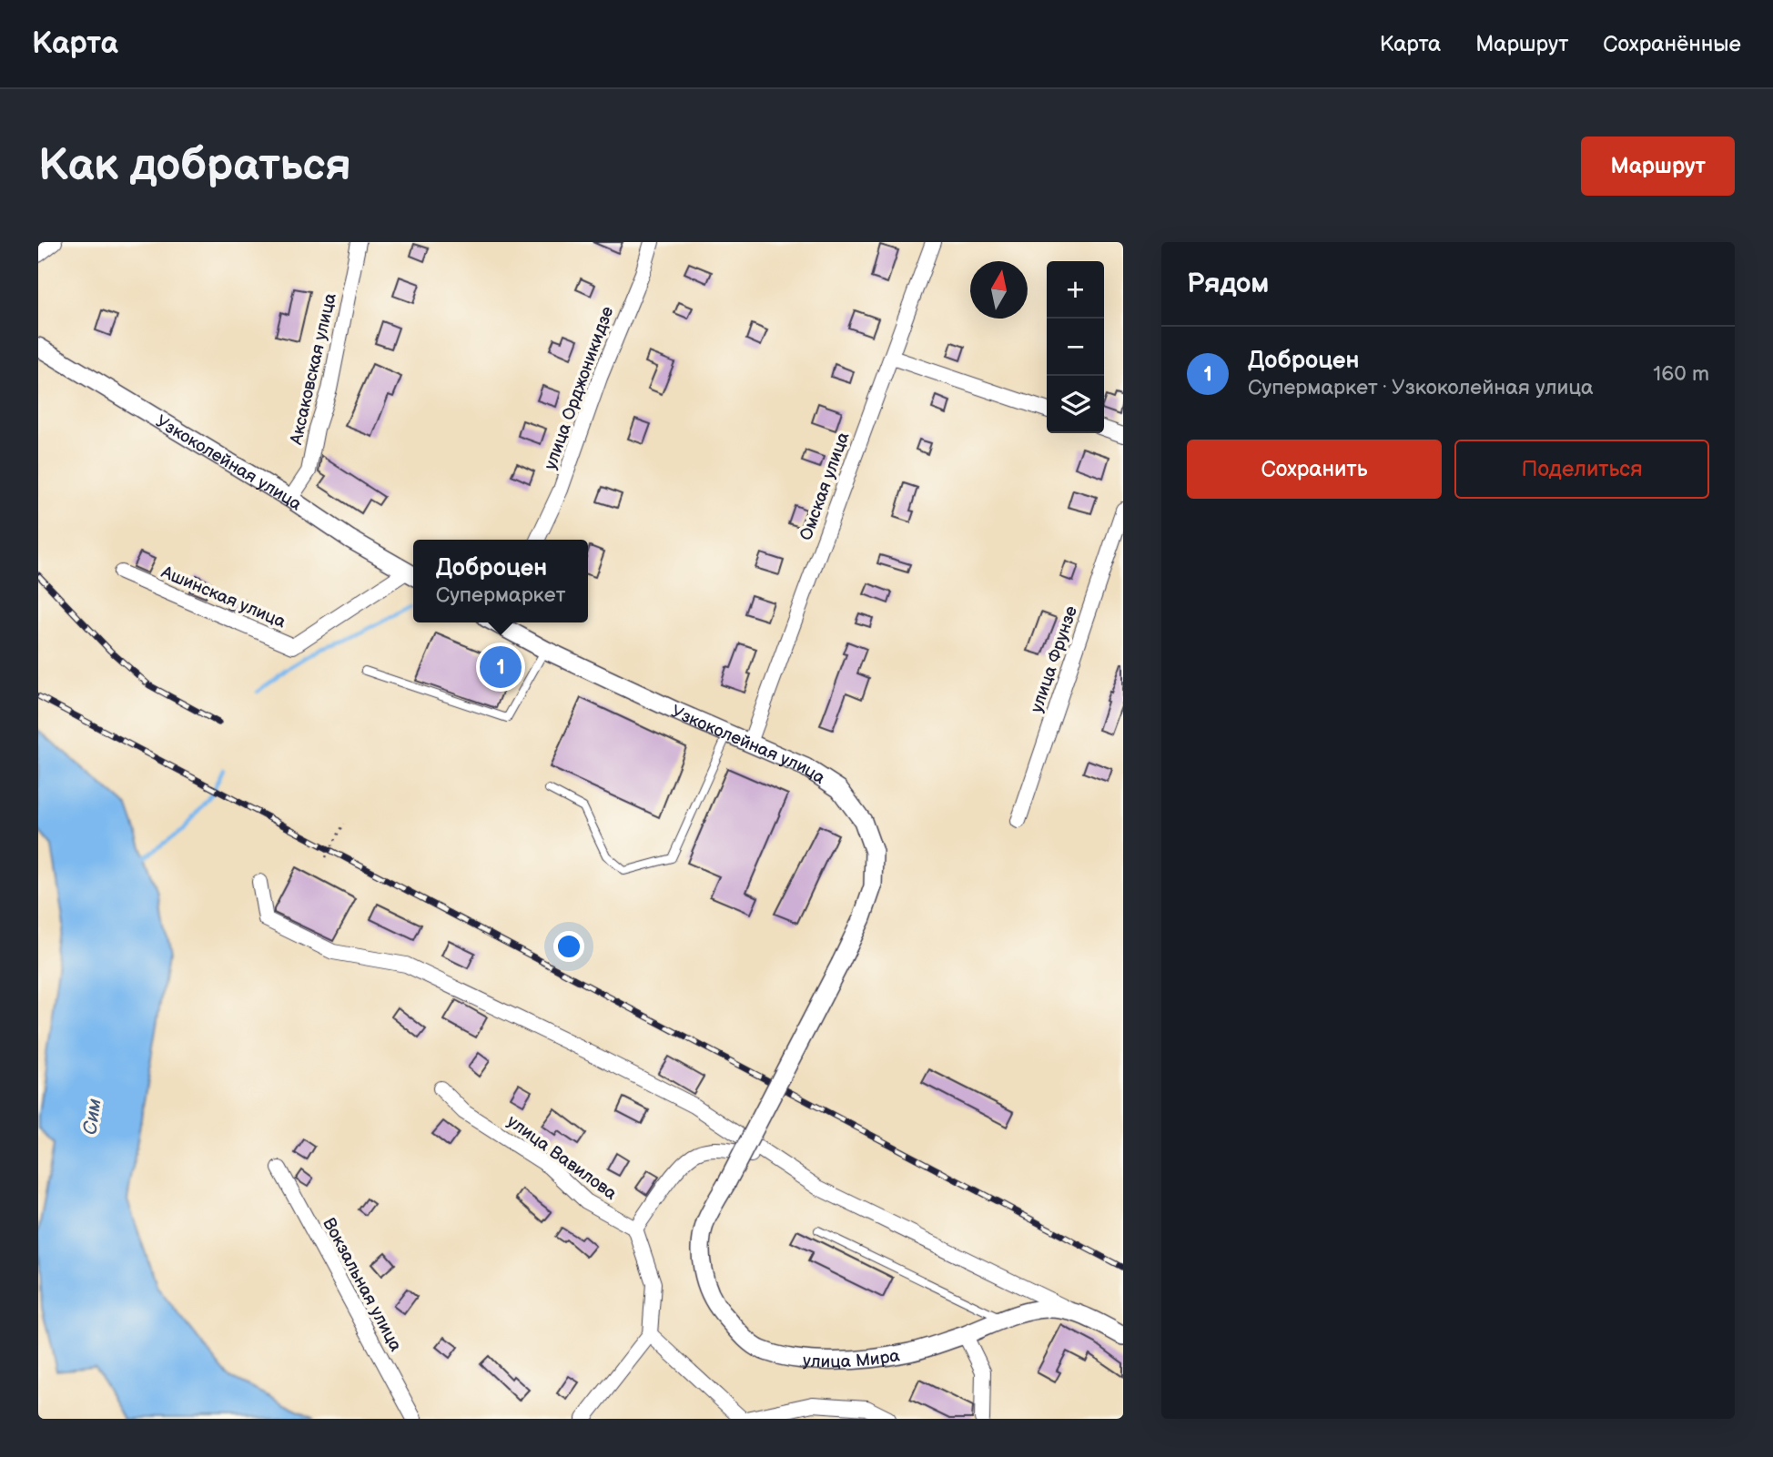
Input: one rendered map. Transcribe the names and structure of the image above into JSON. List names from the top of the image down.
{
  "streets": {
    "street": [
      "Аксаковская улица",
      "улица Орджоникидзе",
      "Узкоколейная улица",
      "Омская улица",
      "Ашинская улица",
      "улица Фрунзе",
      "улица Вавилова",
      "Вокзальная улица",
      "улица Мира"
    ]
  },
  "crossings": [
    ["Аксаковская улица", "Узкоколейная улица"],
    ["Узкоколейная улица", "Омская улица"],
    ["Узкоколейная улица", "Ашинская улица"],
    ["Узкоколейная улица", "улица Мира"]
  ],
  "water": ["Сим"],
  "north": "top",
  "page": {
    "header": "Карта",
    "nav": ["Карта", "Маршрут", "Сохранённые"],
    "buttons": [
      "Маршрут",
      ["Сохранить", "Поделиться"]
    ],
    "title": "Как добраться",
    "heading": "Рядом",
    "map_buttons": ["+", "−"],
    "list": [
      {
        "mark": "1",
        "name": "Доброцен",
        "note": "Супермаркет · Узкоколейная улица",
        "value": "160 m"
      }
    ],
    "popup": ["Доброцен", "Супермаркет"],
    "pins": "1"
  }
}
